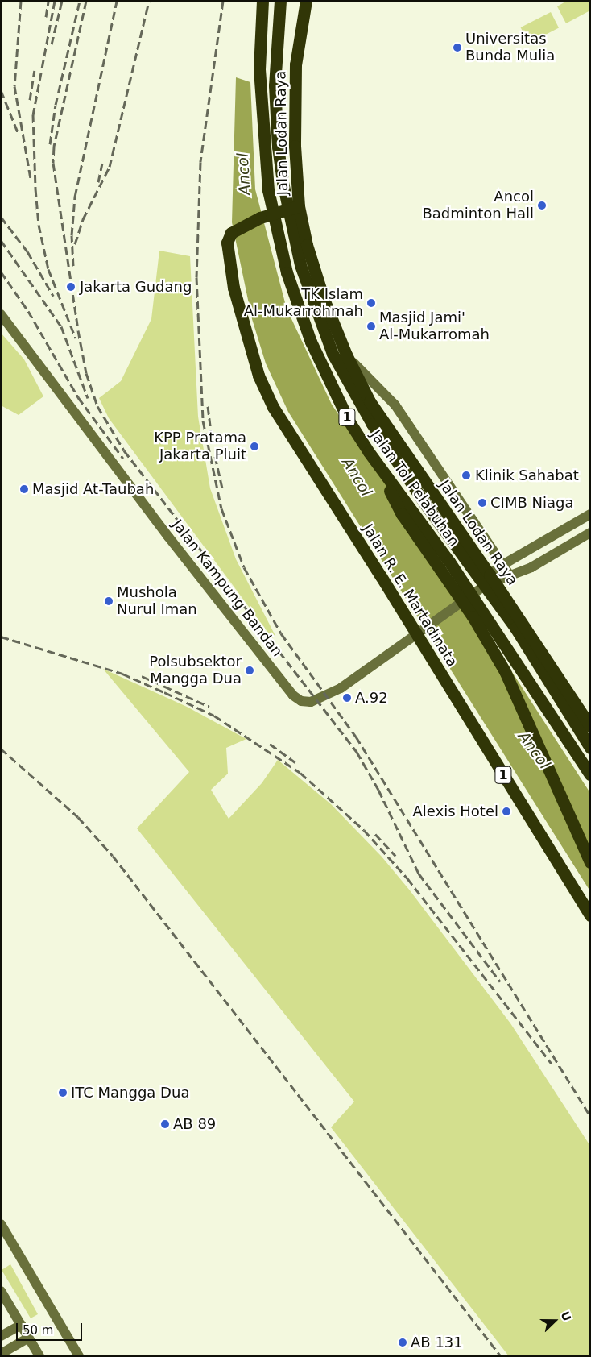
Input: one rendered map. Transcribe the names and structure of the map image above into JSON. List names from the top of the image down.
{
  "streets": {
    "highway": [
      "Jalan Lodan Raya",
      "1",
      "Jalan Tol Pelabuhan",
      "Jalan R. E. Martadinata"
    ],
    "street": ["Jalan Kampung Bandan"]
  },
  "crossings": [
    ["Jalan Lodan Raya", "Jalan Kampung Bandan"],
    ["Jalan Lodan Raya", "Jalan R. E. Martadinata"],
    ["Jalan Kampung Bandan", "Jalan R. E. Martadinata"]
  ],
  "water": ["Ancol"],
  "places": [
    "Universitas Bunda Mulia",
    "Ancol Badminton Hall",
    "Jakarta Gudang",
    "TK Islam Al-Mukarrohmah",
    "Masjid Jami' Al-Mukarromah",
    "KPP Pratama Jakarta Pluit",
    "Klinik Sahabat",
    "Masjid At-Taubah",
    "CIMB Niaga",
    "Mushola Nurul Iman",
    "Polsubsektor Mangga Dua",
    "A.92",
    "Alexis Hotel",
    "ITC Mangga Dua",
    "AB 89",
    "AB 131"
  ],
  "scale_bar": "50 m",
  "north": "right"
}
